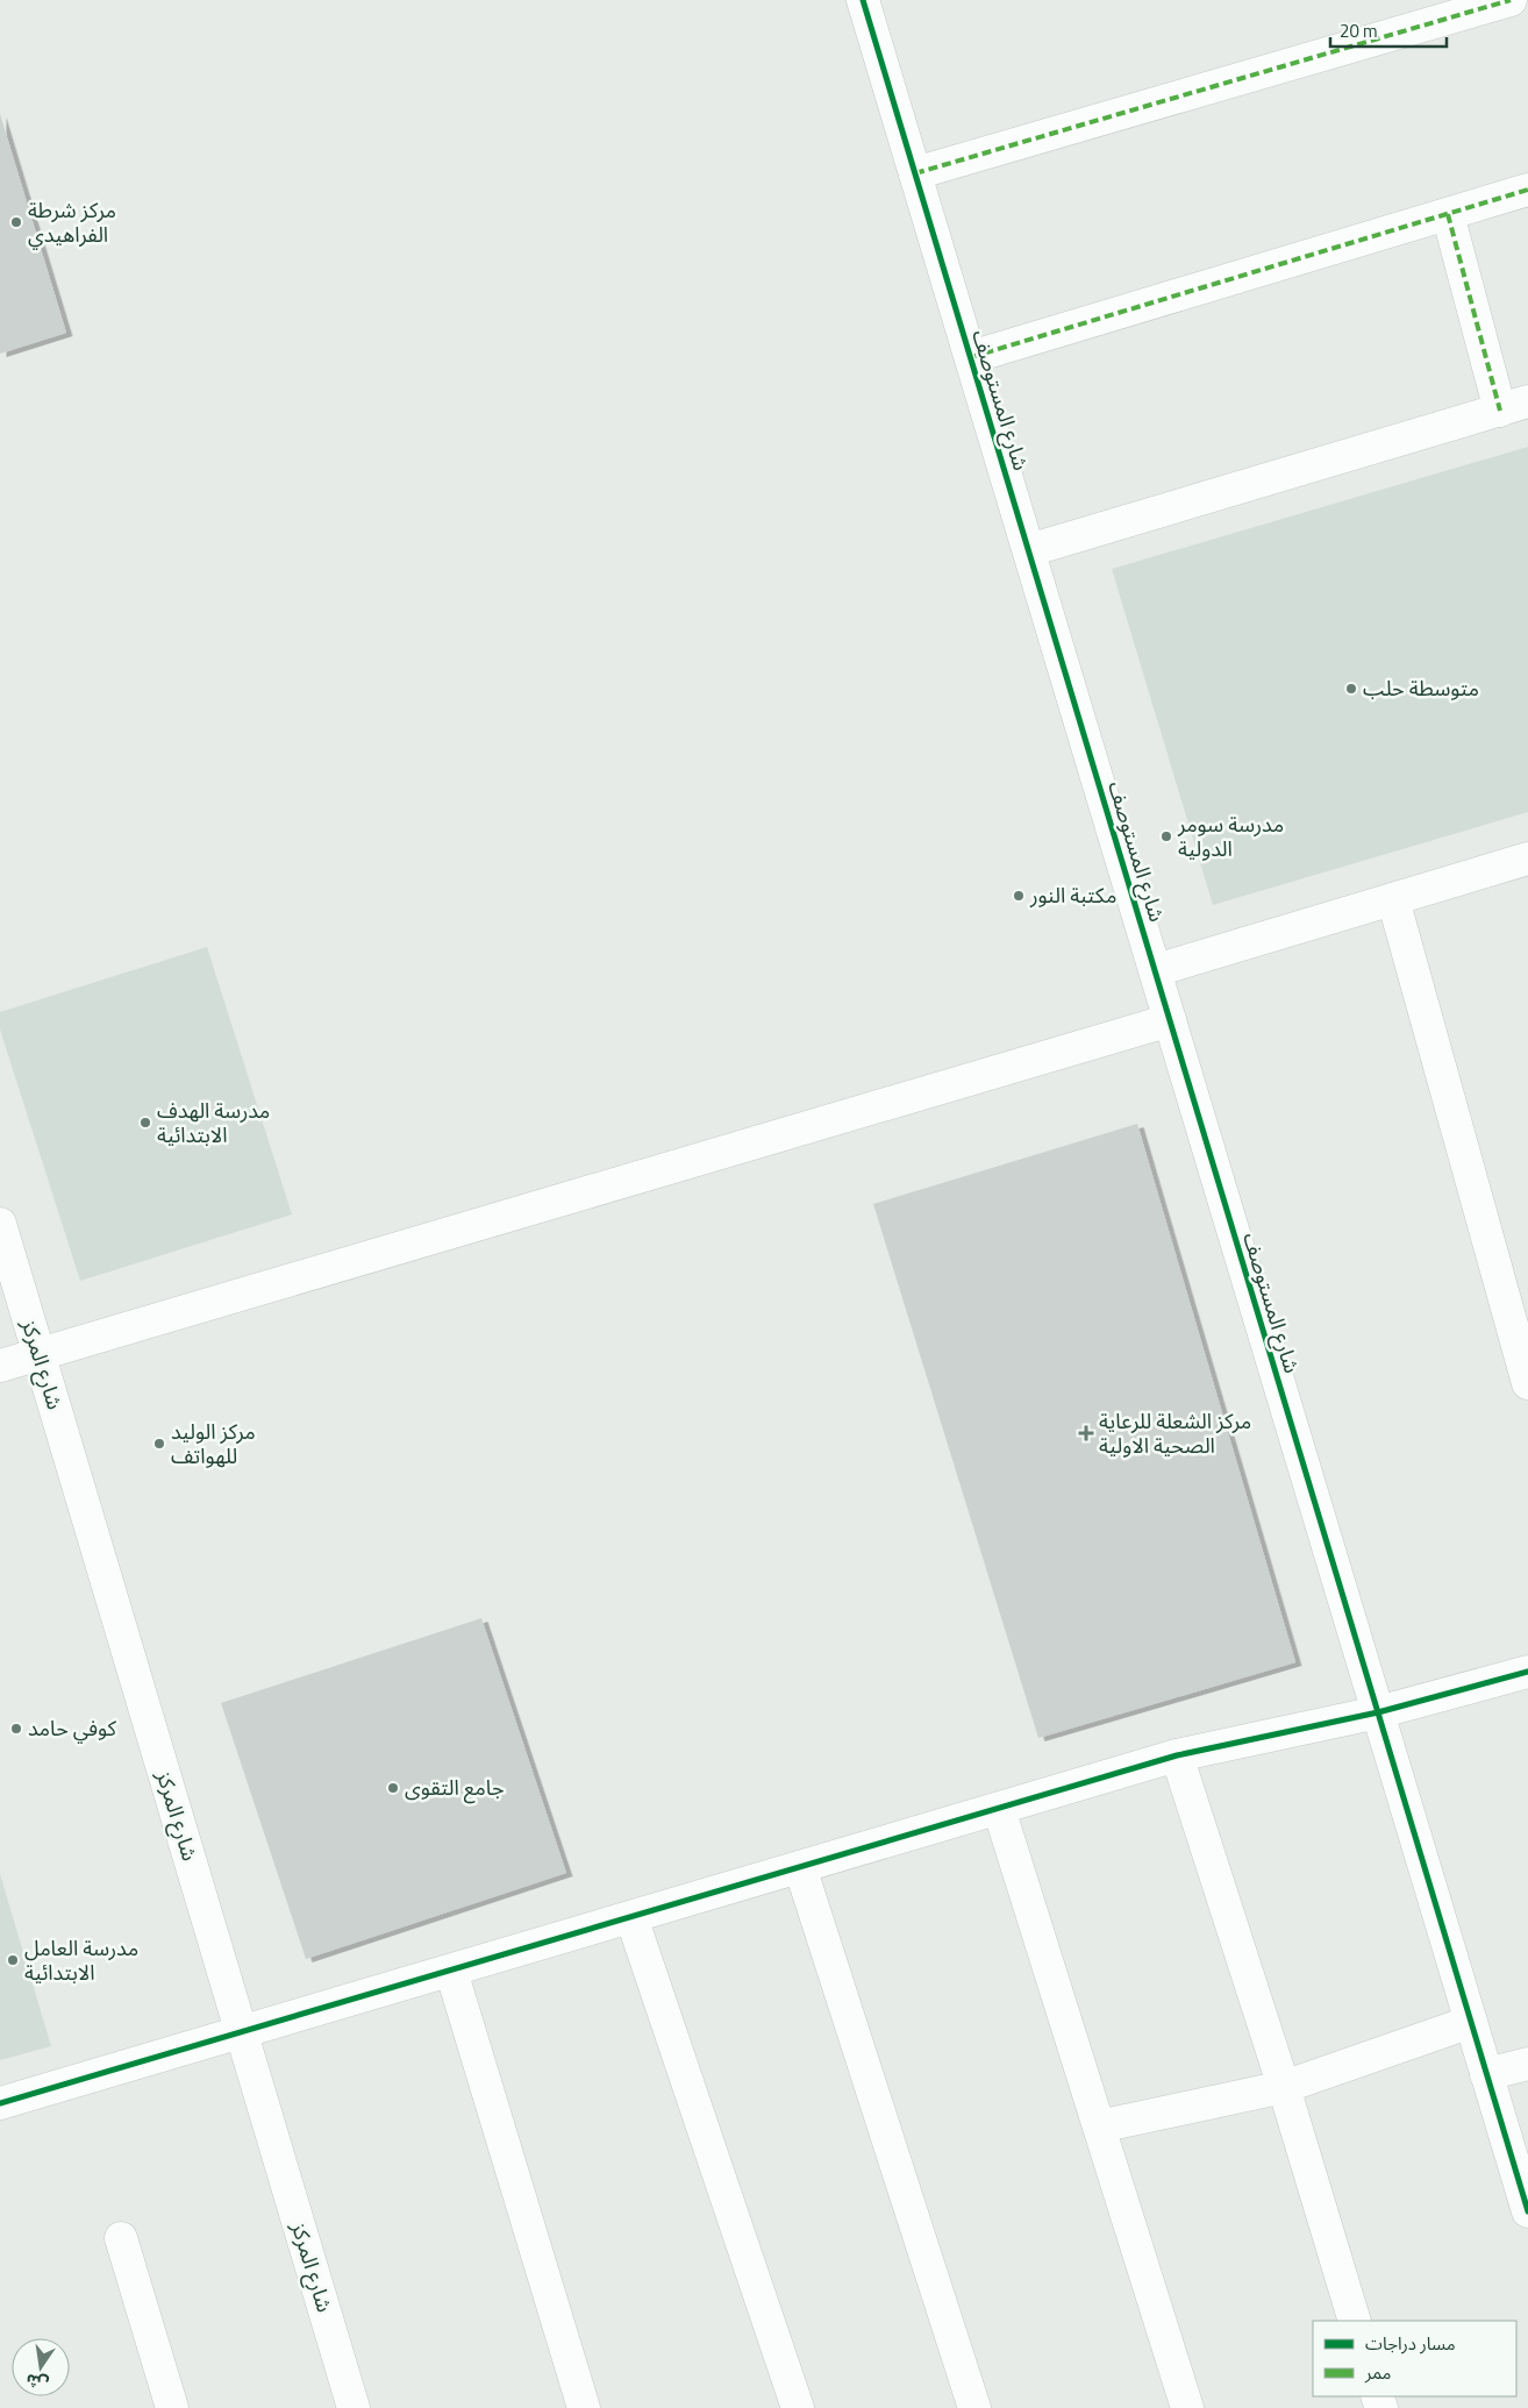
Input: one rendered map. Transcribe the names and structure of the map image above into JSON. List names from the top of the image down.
{
  "streets": {
    "street": ["شارع المستوصف", "شارع المركز"]
  },
  "places": {
    "other": [
      "مركز شرطة الفراهيدي",
      "متوسطة حلب",
      "مدرسة سومر الدولية",
      "مكتبة النور",
      "مدرسة الهدف الابتدائية",
      "مركز الوليد للهواتف",
      "كوفي حامد",
      "جامع التقوى",
      "مدرسة العامل الابتدائية"
    ],
    "health": ["مركز الشعلة للرعاية الصحية الاولية"]
  },
  "legend": ["مسار دراجات", "ممر"],
  "scale_bar": "20 m",
  "north": "bottom"
}
